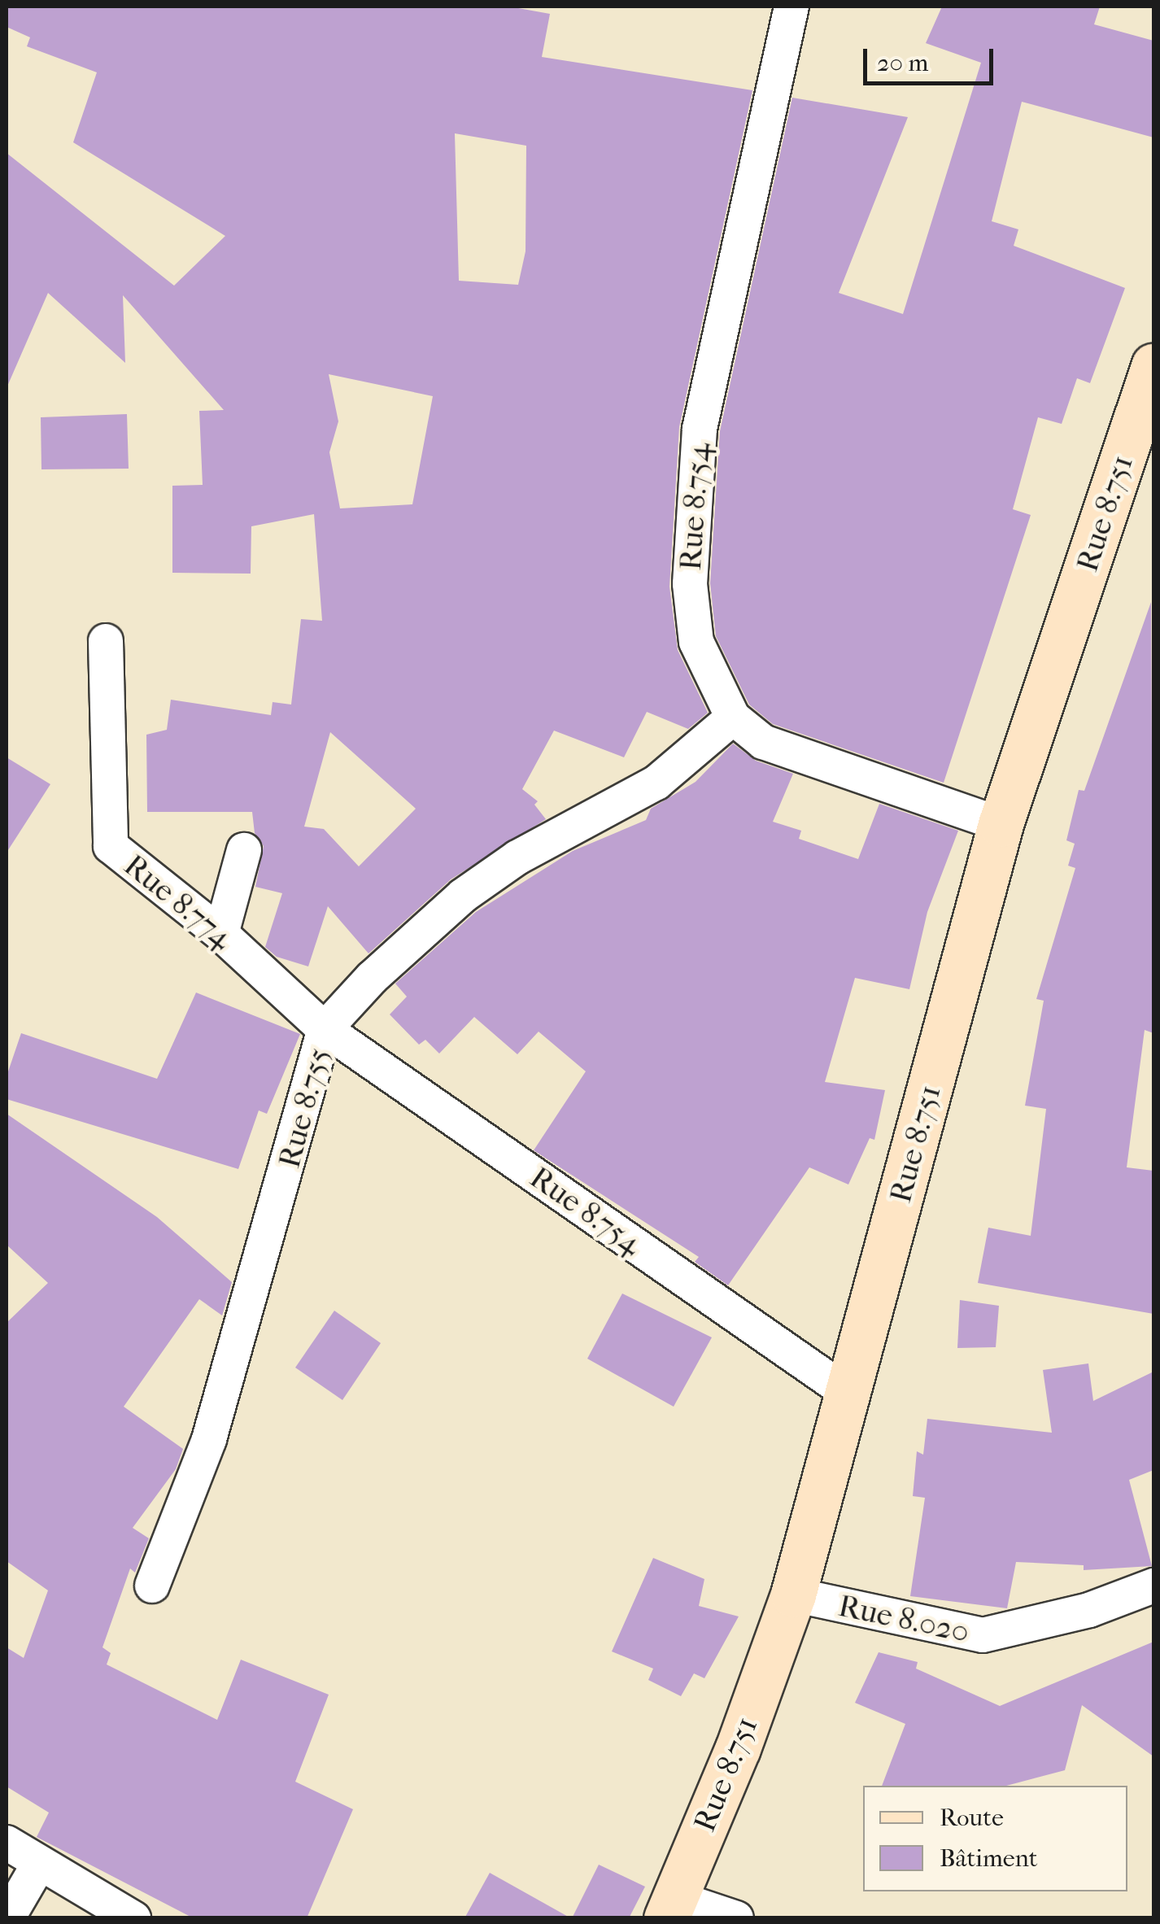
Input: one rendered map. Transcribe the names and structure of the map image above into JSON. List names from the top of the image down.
{
  "streets": {
    "main road": ["Rue 8.751"],
    "street": [
      "Rue 8.754",
      "Rue 8.774",
      "Rue 8.755",
      "Rue 8.020"
    ]
  },
  "crossings": [
    ["Rue 8.754", "Rue 8.751"],
    ["Rue 8.754", "Rue 8.774"],
    ["Rue 8.754", "Rue 8.755"],
    ["Rue 8.751", "Rue 8.020"],
    ["Rue 8.774", "Rue 8.755"]
  ],
  "legend": ["Route", "Bâtiment"],
  "scale_bar": "20 m"
}
